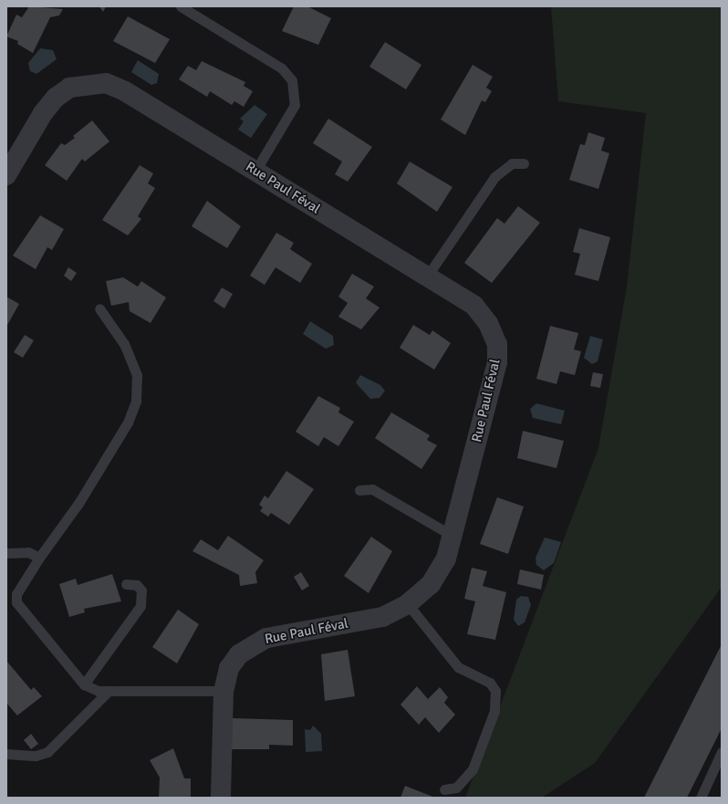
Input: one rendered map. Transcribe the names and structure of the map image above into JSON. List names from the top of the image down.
{
  "streets": {
    "street": ["Rue Paul Féval"]
  }
}
